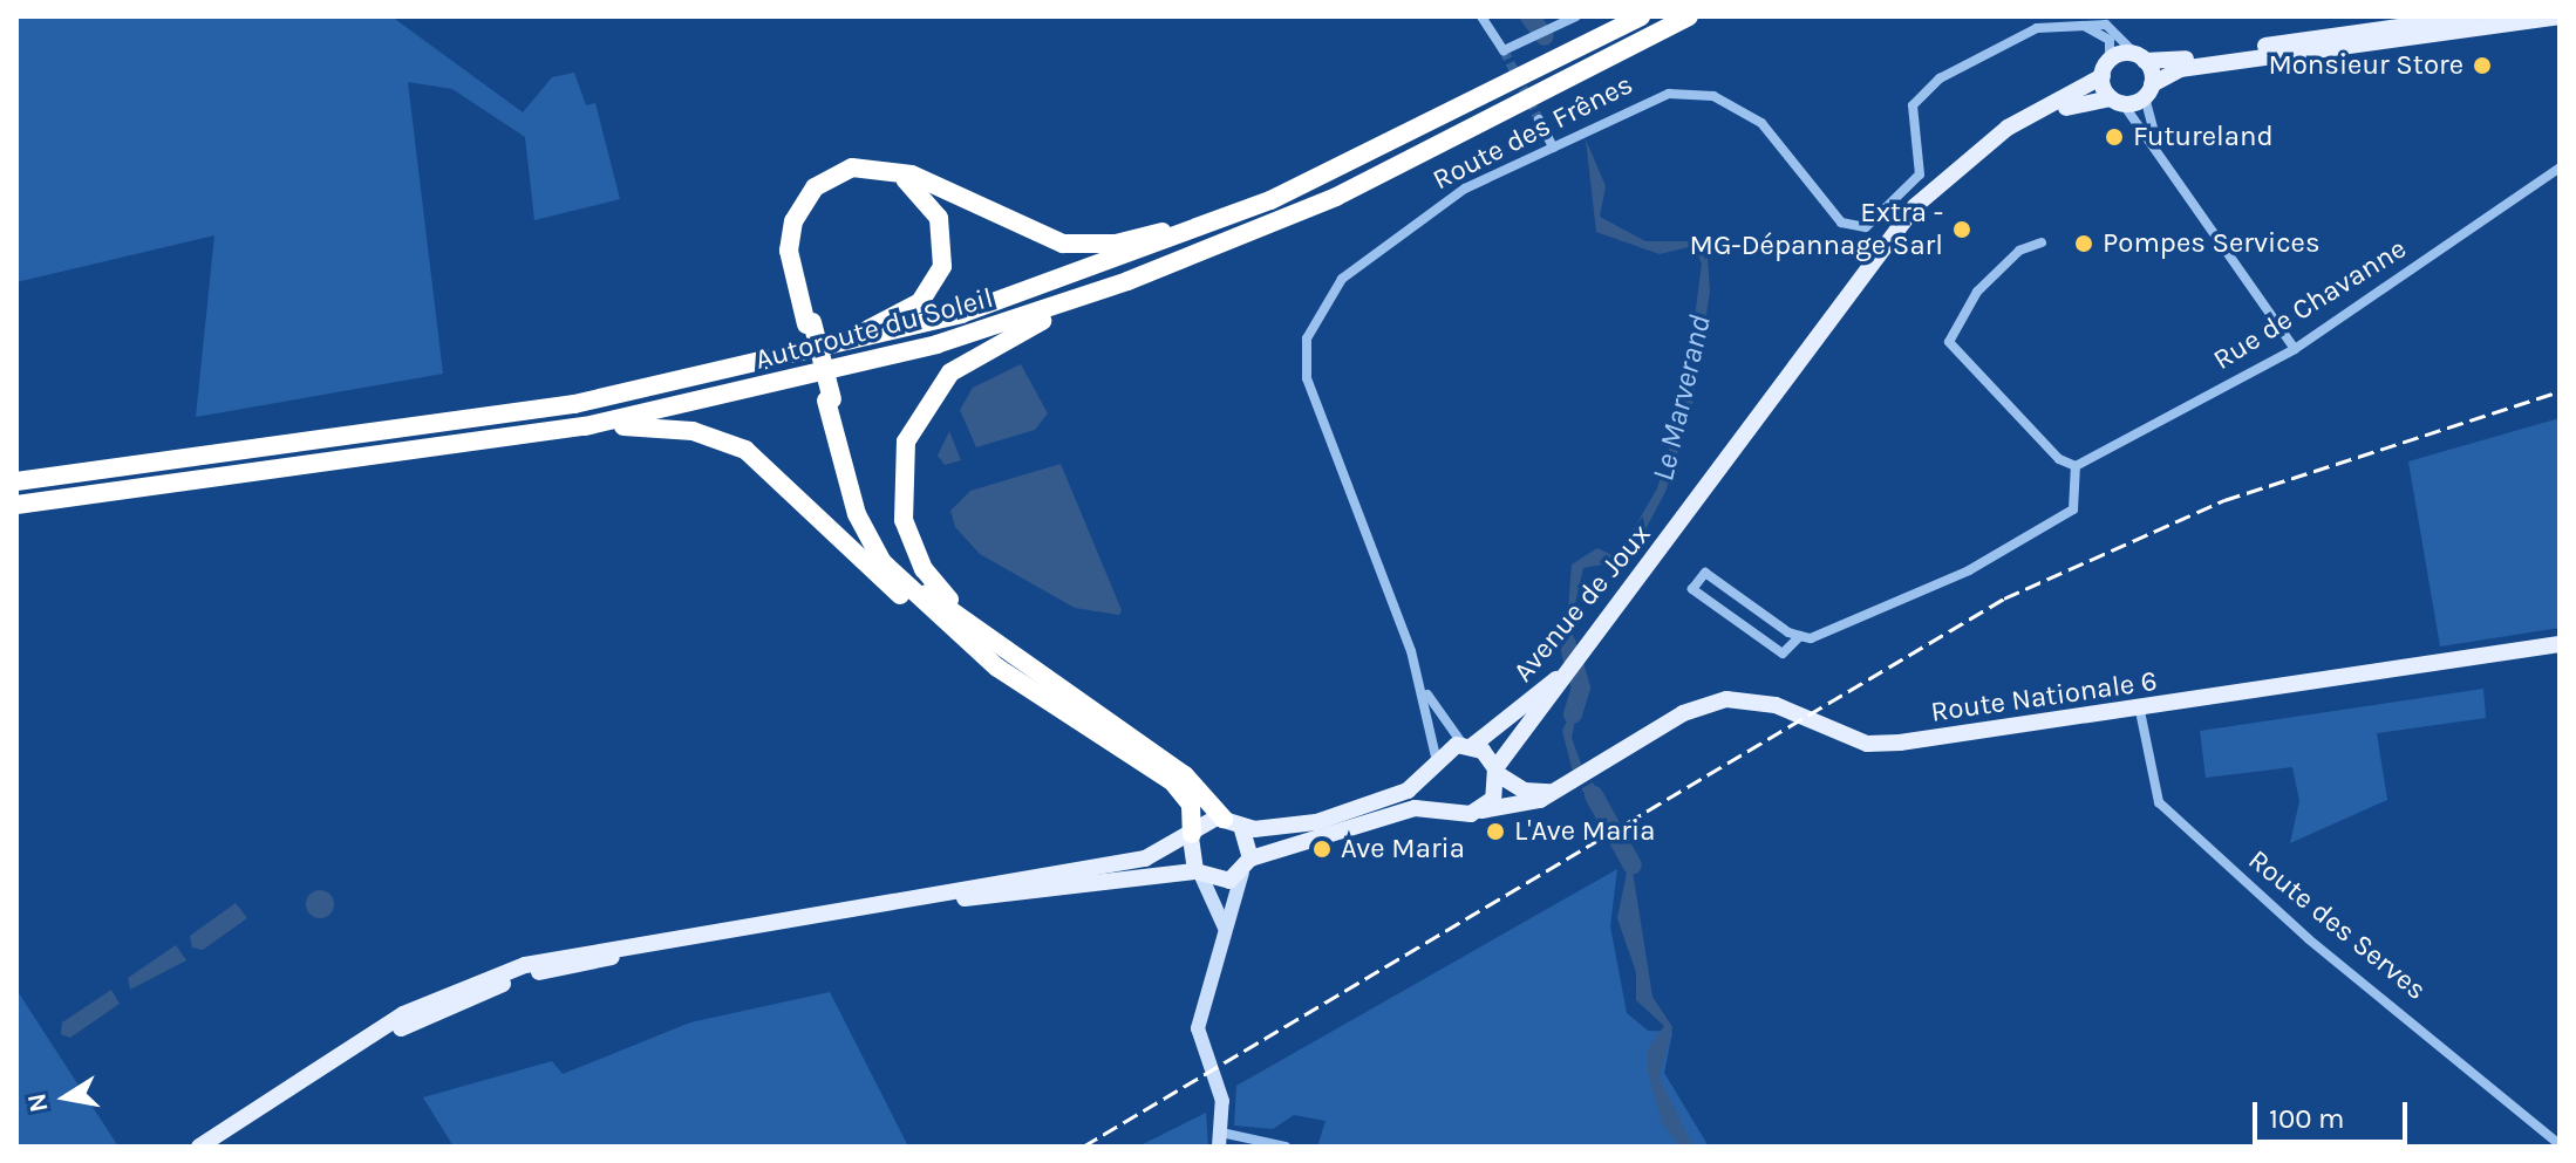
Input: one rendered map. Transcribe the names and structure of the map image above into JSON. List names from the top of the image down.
{
  "streets": {
    "highway": ["Autoroute du Soleil"],
    "main road": ["Avenue de Joux", "Route Nationale 6"],
    "street": ["Route des Frênes", "Rue de Chavanne", "Route des Serves"]
  },
  "crossings": [
    ["Route des Frênes", "Avenue de Joux"],
    ["Route des Frênes", "Route Nationale 6"],
    ["Avenue de Joux", "Route Nationale 6"],
    ["Route Nationale 6", "Route des Serves"]
  ],
  "water": ["Le Marverand"],
  "places": [
    "Monsieur Store",
    "Futureland",
    "Extra - MG-Dépannage Sarl",
    "Pompes Services",
    "L'Ave Maria",
    "Ave Maria"
  ],
  "scale_bar": "100 m",
  "north": "left"
}
